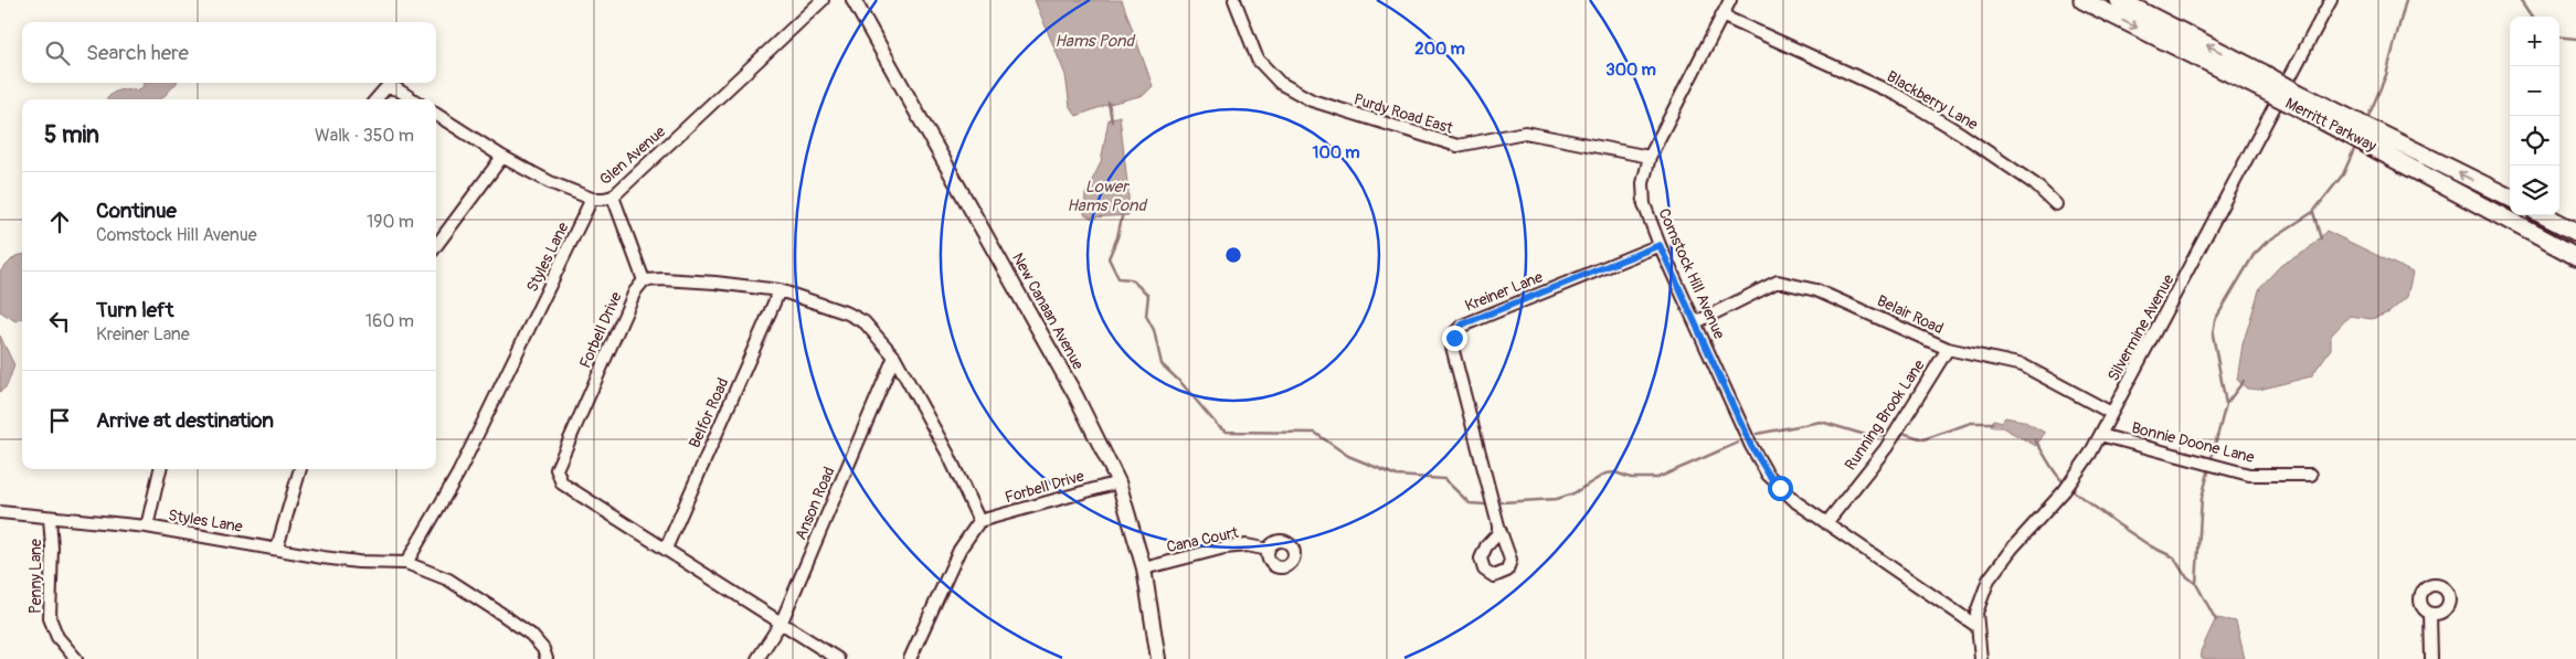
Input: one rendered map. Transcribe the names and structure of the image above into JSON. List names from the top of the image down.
{
  "streets": {
    "highway": ["Merritt Parkway"],
    "main road": ["New Canaan Avenue"],
    "street": [
      "Blackberry Lane",
      "Purdy Road East",
      "Glen Avenue",
      "Styles Lane",
      "Comstock Hill Avenue",
      "Kreiner Lane",
      "Belair Road",
      "Silvermine Avenue",
      "Forbell Drive",
      "Belfor Road",
      "Running Brook Lane",
      "Bonnie Doone Lane",
      "Anson Road",
      "Cana Court",
      "Penny Lane"
    ]
  },
  "crossings": [
    ["Blackberry Lane", "Comstock Hill Avenue"],
    ["Purdy Road East", "Comstock Hill Avenue"],
    ["Glen Avenue", "Styles Lane"],
    ["Styles Lane", "Penny Lane"],
    ["Comstock Hill Avenue", "Kreiner Lane"],
    ["Comstock Hill Avenue", "Belair Road"],
    ["Comstock Hill Avenue", "Silvermine Avenue"],
    ["Comstock Hill Avenue", "Running Brook Lane"],
    ["New Canaan Avenue", "Forbell Drive"],
    ["New Canaan Avenue", "Cana Court"],
    ["Belair Road", "Silvermine Avenue"],
    ["Belair Road", "Running Brook Lane"],
    ["Silvermine Avenue", "Bonnie Doone Lane"],
    ["Forbell Drive", "Belfor Road"],
    ["Forbell Drive", "Anson Road"]
  ],
  "water": ["Hams Pond", "Lower Hams Pond"],
  "page": {
    "map_buttons": ["+", "−"],
    "search": "Search here",
    "heading": ["5 min", "Walk · 350 m"],
    "list": [
      ["Continue", "Comstock Hill Avenue", "190 m"],
      ["Turn left", "Kreiner Lane", "160 m"],
      "Arrive at destination"
    ]
  },
  "rings": ["200 m", "300 m", "100 m"]
}
